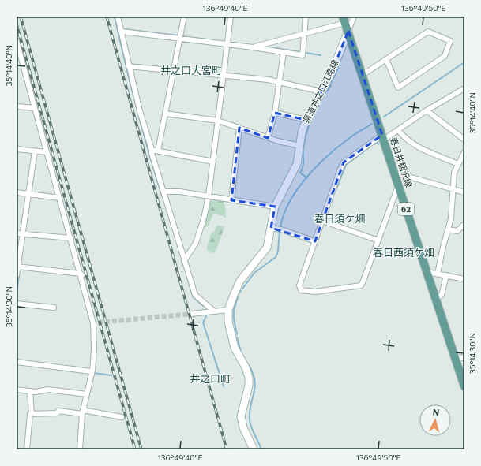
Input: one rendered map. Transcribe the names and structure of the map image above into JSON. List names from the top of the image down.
{
  "streets": {
    "main road": ["県道井之口江南線", "春日井稲沢線", "62"]
  },
  "crossings": [
    ["県道井之口江南線", "春日井稲沢線"]
  ],
  "districts": [
    "井之口大宮町",
    "春日須ケ畑",
    "春日西須ケ畑",
    "井之口町"
  ],
  "north": "top",
  "coordinates": [
    "136°49'40\"E",
    "136°49'50\"E",
    "35°14'40\"N",
    "35°14'30\"N"
  ]
}
